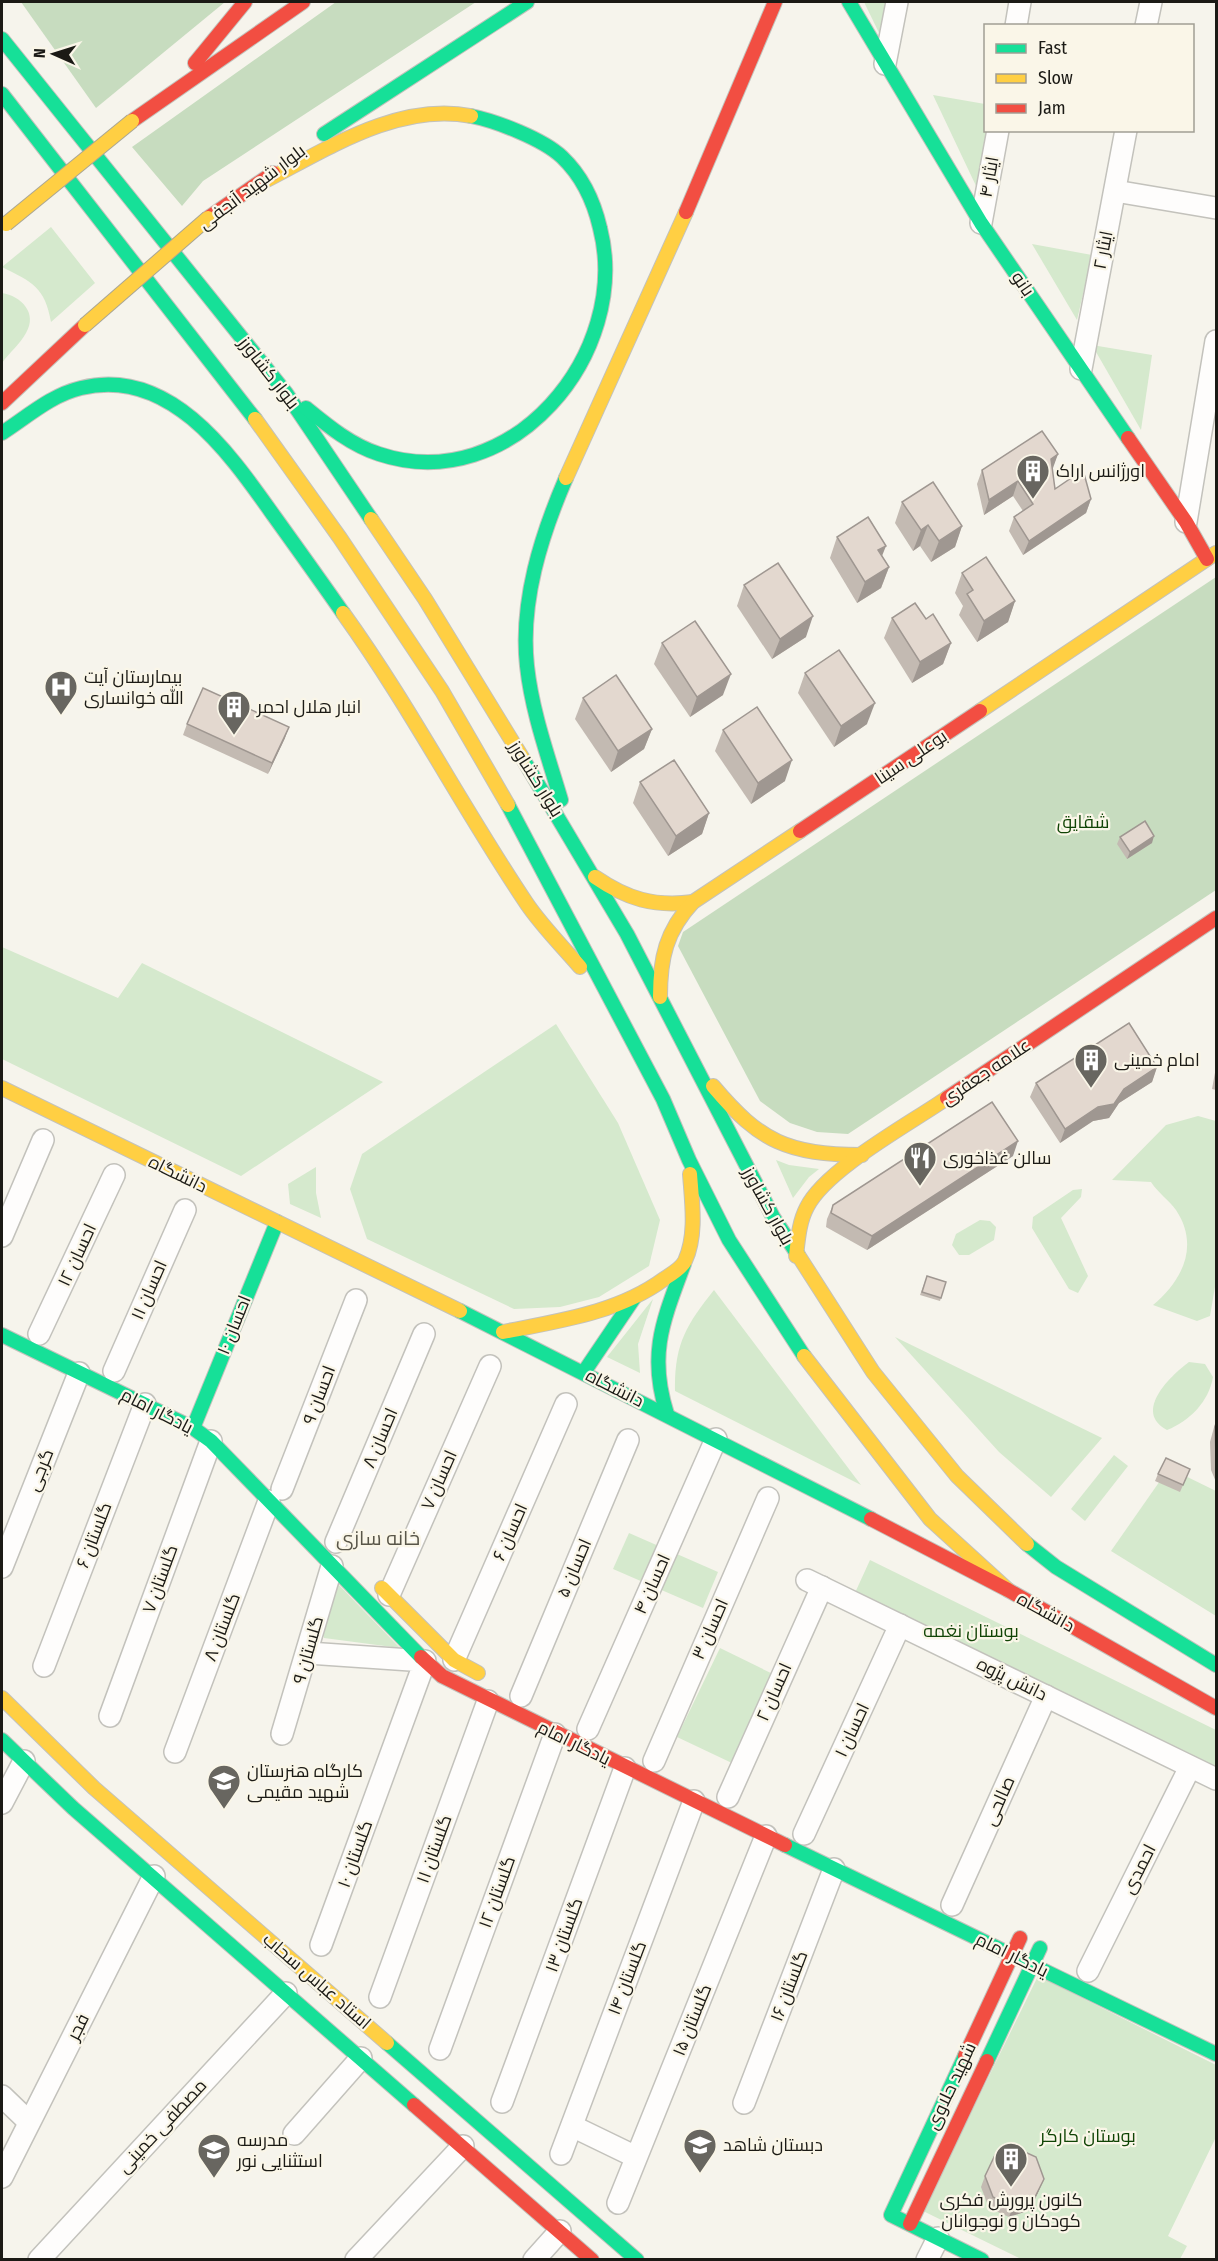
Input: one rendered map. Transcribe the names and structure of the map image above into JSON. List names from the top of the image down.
{
  "streets": {
    "main road": [
      "بلوار شهید آنجفی",
      "بانو",
      "بلوار کشاورز",
      "بوعلی سینا",
      "علامه جعفری",
      "دانشگاه",
      "احسان ۱۰",
      "یادگار امام",
      "استاد عباس سحاب",
      "شهید حلاوی"
    ],
    "street": [
      "ایثار ۴",
      "ایثار ۲",
      "احسان ۱۲",
      "احسان ۱۱",
      "احسان ۹",
      "احسان ۸",
      "گرجی",
      "احسان ۷",
      "احسان ۶",
      "گلستان ۶",
      "احسان ۵",
      "گلستان ۷",
      "احسان ۴",
      "گلستان ۸",
      "احسان ۳",
      "گلستان ۹",
      "دانش پژوه",
      "احسان ۲",
      "احسان ۱",
      "صالحی",
      "گلستان ۱۱",
      "گلستان ۱۰",
      "احمدی",
      "گلستان ۱۲",
      "گلستان ۱۳",
      "گلستان ۱۴",
      "گلستان ۱۶",
      "گلستان ۱۵",
      "فجر",
      "مصطفی خمینی"
    ]
  },
  "crossings": [
    ["ایثار ۴", "بانو"],
    ["ایثار ۲", "بانو"],
    ["بانو", "بوعلی سینا"],
    ["بلوار کشاورز", "بوعلی سینا"],
    ["بلوار کشاورز", "علامه جعفری"],
    ["بلوار کشاورز", "دانشگاه"],
    ["دانشگاه", "احسان ۱۰"],
    ["دانشگاه", "احسان ۴"],
    ["احسان ۱۰", "یادگار امام"],
    ["احسان ۹", "یادگار امام"],
    ["احسان ۹", "گلستان ۸"],
    ["یادگار امام", "احسان ۸"],
    ["یادگار امام", "گرجی"],
    ["یادگار امام", "احسان ۷"],
    ["یادگار امام", "احسان ۶"],
    ["یادگار امام", "گلستان ۶"],
    ["یادگار امام", "گلستان ۷"],
    ["یادگار امام", "گلستان ۸"],
    ["یادگار امام", "گلستان ۹"],
    ["یادگار امام", "گلستان ۱۱"],
    ["یادگار امام", "گلستان ۱۰"],
    ["یادگار امام", "گلستان ۱۲"],
    ["یادگار امام", "گلستان ۱۳"],
    ["یادگار امام", "گلستان ۱۴"],
    ["یادگار امام", "گلستان ۱۶"],
    ["یادگار امام", "گلستان ۱۵"],
    ["یادگار امام", "شهید حلاوی"],
    ["احسان ۸", "گلستان ۹"],
    ["دانش پژوه", "احسان ۲"],
    ["دانش پژوه", "احسان ۱"],
    ["دانش پژوه", "صالحی"],
    ["دانش پژوه", "احمدی"],
    ["استاد عباس سحاب", "فجر"],
    ["استاد عباس سحاب", "مصطفی خمینی"]
  ],
  "districts": ["خانه سازی"],
  "parks": ["شقایق", "بوستان نغمه", "بوستان کارگر"],
  "places": {
    "building": [
      "اورژانس اراک",
      "انبار هلال احمر",
      "امام خمینی",
      "کانون پرورش فکری کودکان و نوجوانان"
    ],
    "hospital": ["بیمارستان آیت الله خوانساری"],
    "restaurant": ["سالن غذاخوری"],
    "school or university": ["کارگاه هنرستان شهید مقیمی", "دبستان شاهد", "مدرسه استثنایی نور"]
  },
  "legend": ["Fast", "Slow", "Jam"],
  "north": "left"
}
